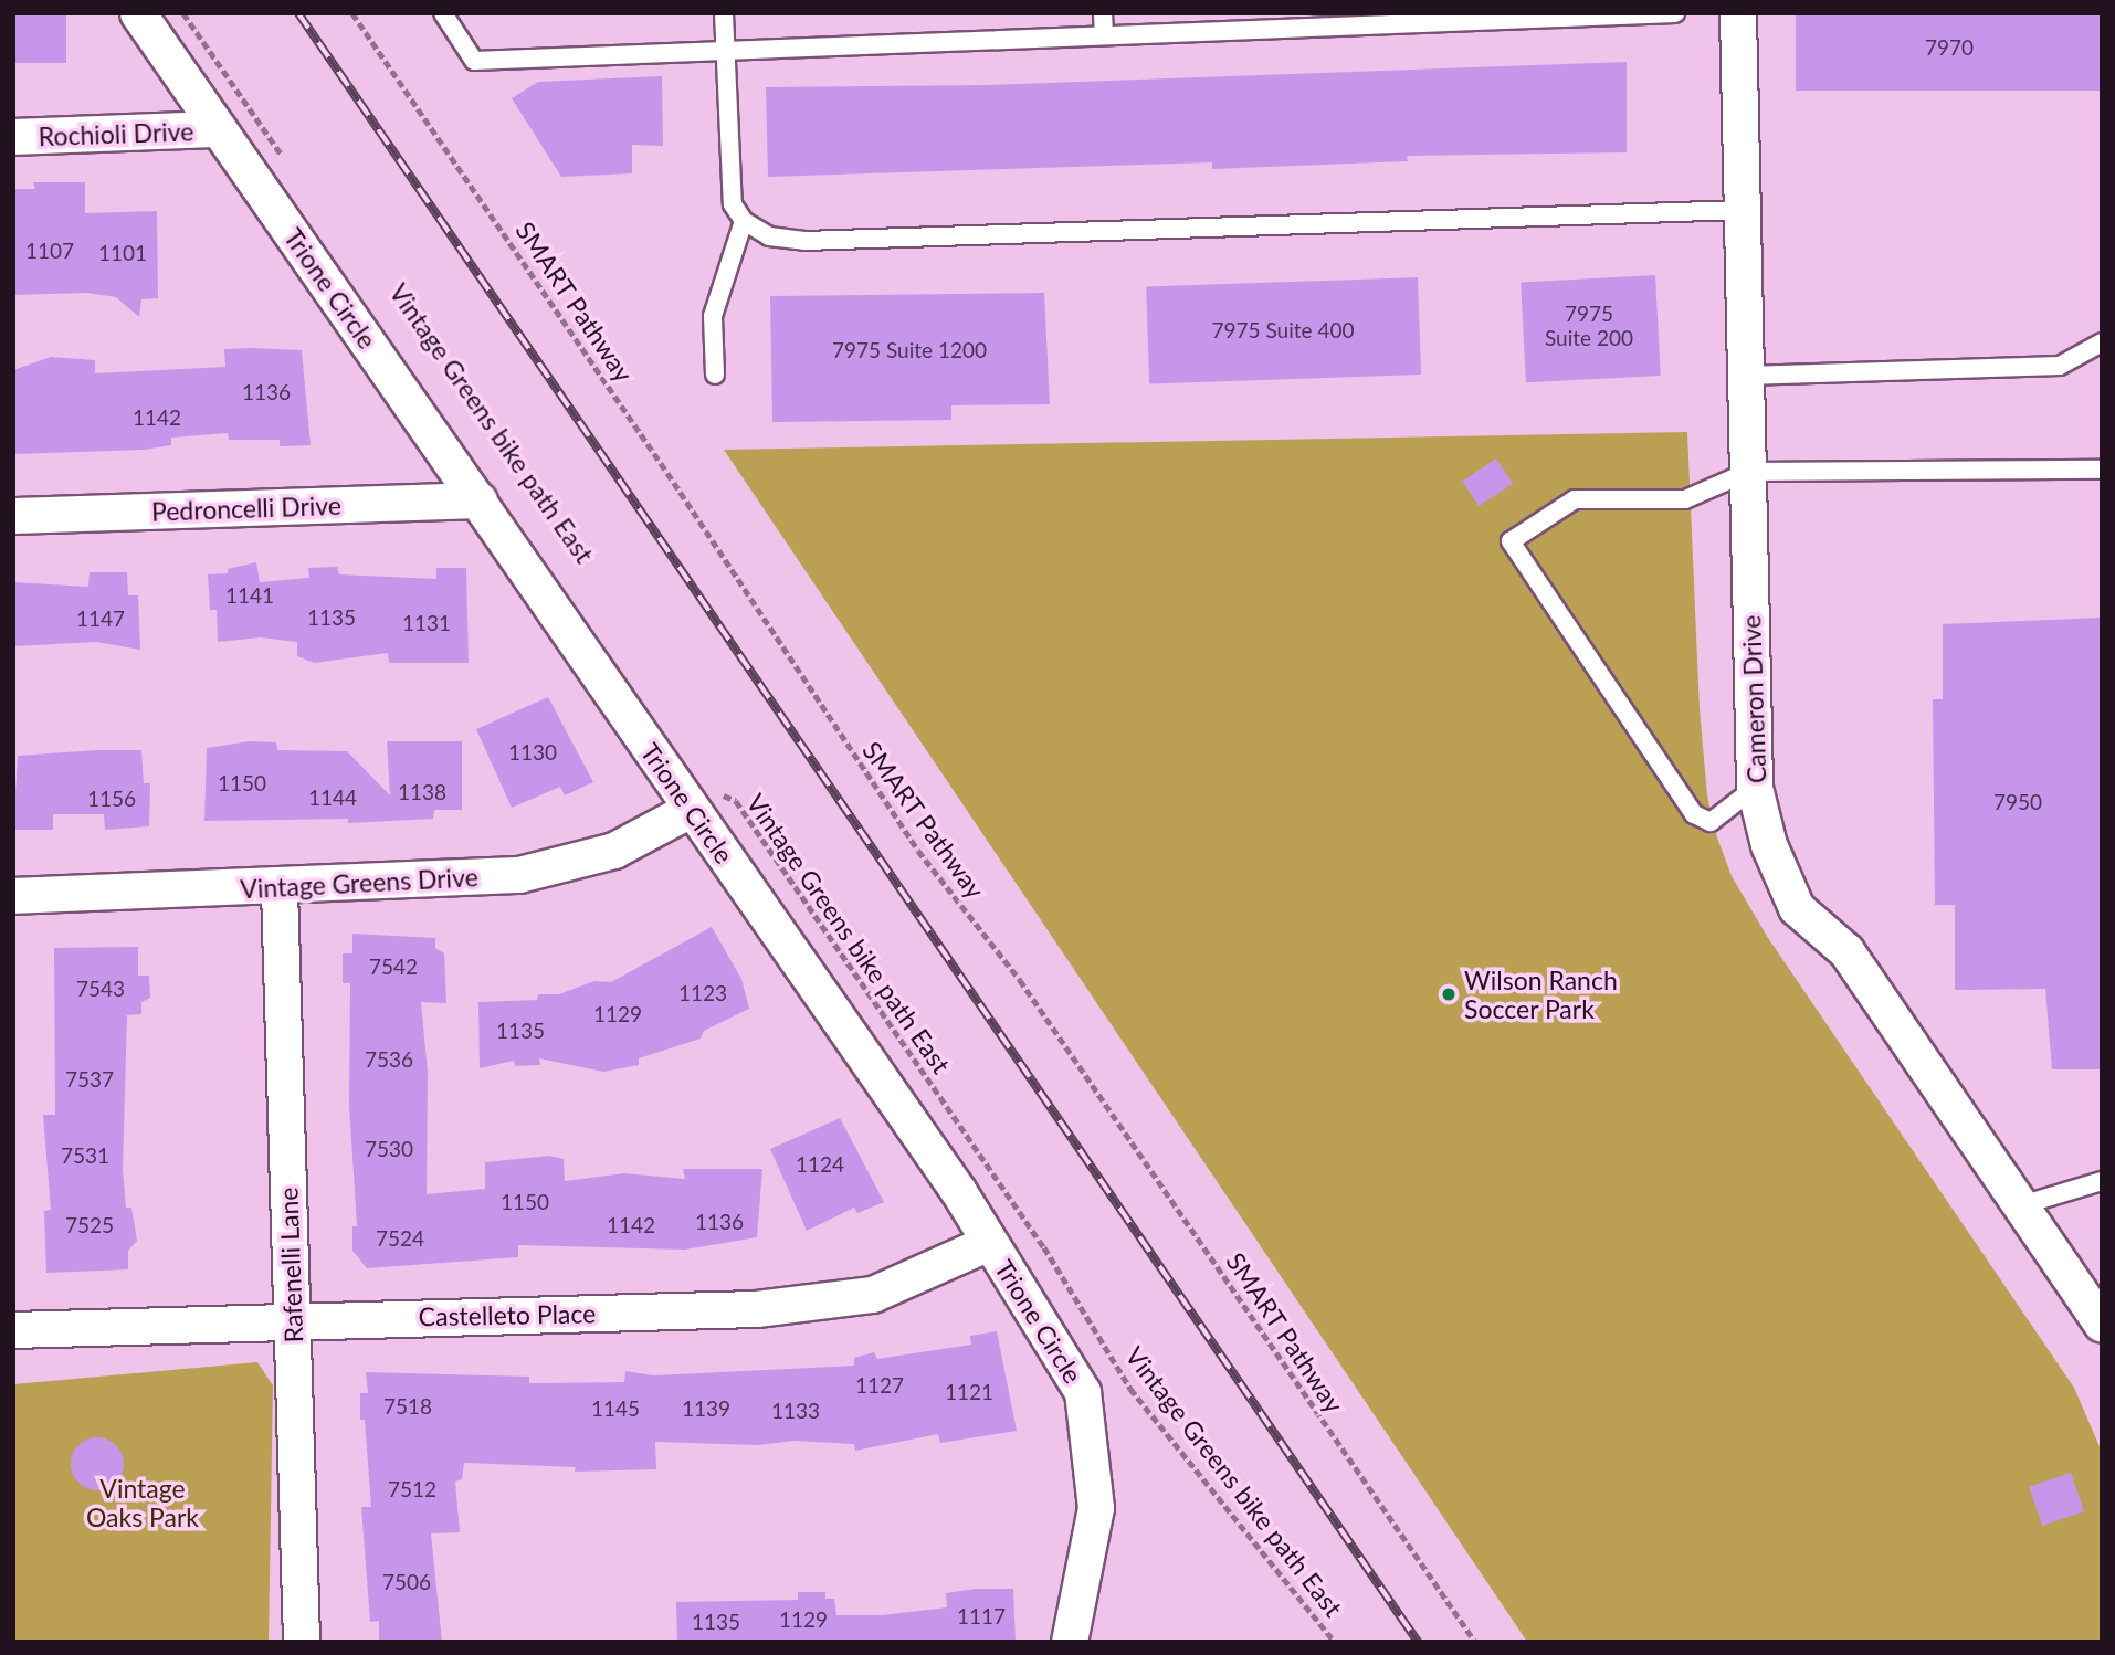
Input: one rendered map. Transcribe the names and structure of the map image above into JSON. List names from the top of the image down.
{
  "streets": {
    "street": [
      "Rochioli Drive",
      "Trione Circle",
      "Pedroncelli Drive",
      "Cameron Drive",
      "Vintage Greens Drive",
      "Rafenelli Lane",
      "Castelleto Place"
    ],
    "path": ["SMART Pathway", "Vintage Greens bike path East"]
  },
  "crossings": [
    ["Rochioli Drive", "Trione Circle"],
    ["Trione Circle", "Vintage Greens bike path East"],
    ["Trione Circle", "Pedroncelli Drive"],
    ["Trione Circle", "Vintage Greens Drive"],
    ["Trione Circle", "Castelleto Place"],
    ["Vintage Greens bike path East", "Vintage Greens Drive"],
    ["Vintage Greens Drive", "Rafenelli Lane"],
    ["Rafenelli Lane", "Castelleto Place"]
  ],
  "parks": ["Vintage Oaks Park"],
  "places": ["Wilson Ranch Soccer Park"],
  "house_numbers": [
    "7970",
    "1107",
    "1101",
    "7975 Suite 200",
    "7975 Suite 400",
    "7975 Suite 1200",
    "1136",
    "1142",
    "1141",
    "1135",
    "1147",
    "1131",
    "1130",
    "1150",
    "1138",
    "1144",
    "1156",
    "7950",
    "7542",
    "7543",
    "1123",
    "1129",
    "1135",
    "7536",
    "7537",
    "7530",
    "7531",
    "1124",
    "1150",
    "1136",
    "7525",
    "1142",
    "7524",
    "1127",
    "1121",
    "7518",
    "1145",
    "1139",
    "1133",
    "7512",
    "7506",
    "1117",
    "1129",
    "1135"
  ]
}
